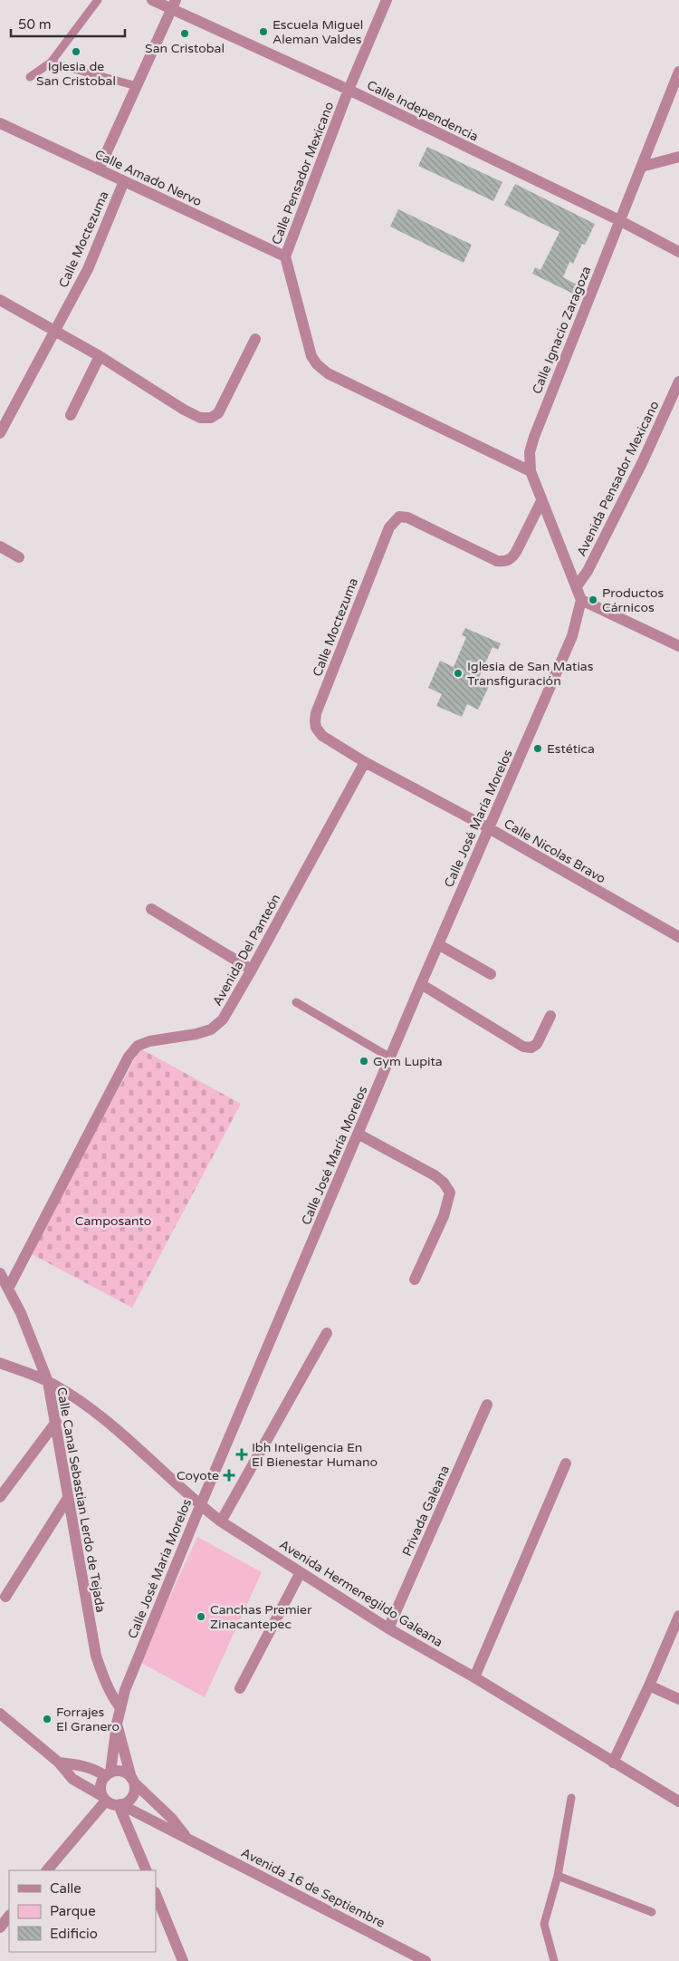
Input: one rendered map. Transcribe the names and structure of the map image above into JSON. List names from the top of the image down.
{
  "streets": {
    "street": [
      "Calle Independencia",
      "Calle Pensador Mexicano",
      "Calle Amado Nervo",
      "Calle Moctezuma",
      "Calle Ignacio Zaragoza",
      "Avenida Pensador Mexicano",
      "Calle José María Morelos",
      "Calle Nicolas Bravo",
      "Avenida Del Panteón",
      "Calle Canal Sebastian Lerdo de Tejada",
      "Privada Galeana",
      "Avenida Hermenegildo Galeana",
      "Avenida 16 de Septiembre"
    ]
  },
  "crossings": [
    ["Calle Independencia", "Calle Pensador Mexicano"],
    ["Calle Independencia", "Calle Ignacio Zaragoza"],
    ["Calle Pensador Mexicano", "Calle Amado Nervo"],
    ["Calle Pensador Mexicano", "Calle Ignacio Zaragoza"],
    ["Calle Amado Nervo", "Calle Moctezuma"],
    ["Calle Moctezuma", "Calle Ignacio Zaragoza"],
    ["Calle Moctezuma", "Calle Nicolas Bravo"],
    ["Calle Ignacio Zaragoza", "Avenida Pensador Mexicano"],
    ["Calle Ignacio Zaragoza", "Calle José María Morelos"],
    ["Calle José María Morelos", "Calle Nicolas Bravo"],
    ["Calle José María Morelos", "Calle Canal Sebastian Lerdo de Tejada"],
    ["Calle José María Morelos", "Avenida Hermenegildo Galeana"],
    ["Calle José María Morelos", "Avenida 16 de Septiembre"],
    ["Calle Nicolas Bravo", "Avenida Del Panteón"],
    ["Avenida Del Panteón", "Calle Canal Sebastian Lerdo de Tejada"],
    ["Calle Canal Sebastian Lerdo de Tejada", "Avenida Hermenegildo Galeana"],
    ["Privada Galeana", "Avenida Hermenegildo Galeana"]
  ],
  "parks": ["Camposanto"],
  "places": {
    "other": [
      "Escuela Miguel Aleman Valdes",
      "San Cristobal",
      "Iglesia de San Cristobal",
      "Productos Cárnicos",
      "Iglesia de San Matias Transfiguración",
      "Estética",
      "Gym Lupita",
      "Canchas Premier Zinacantepec",
      "Forrajes El Granero"
    ],
    "health": ["Ibh Inteligencia En El Bienestar Humano", "Coyote"]
  },
  "legend": ["Calle", "Parque", "Edificio"],
  "scale_bar": "50 m"
}
